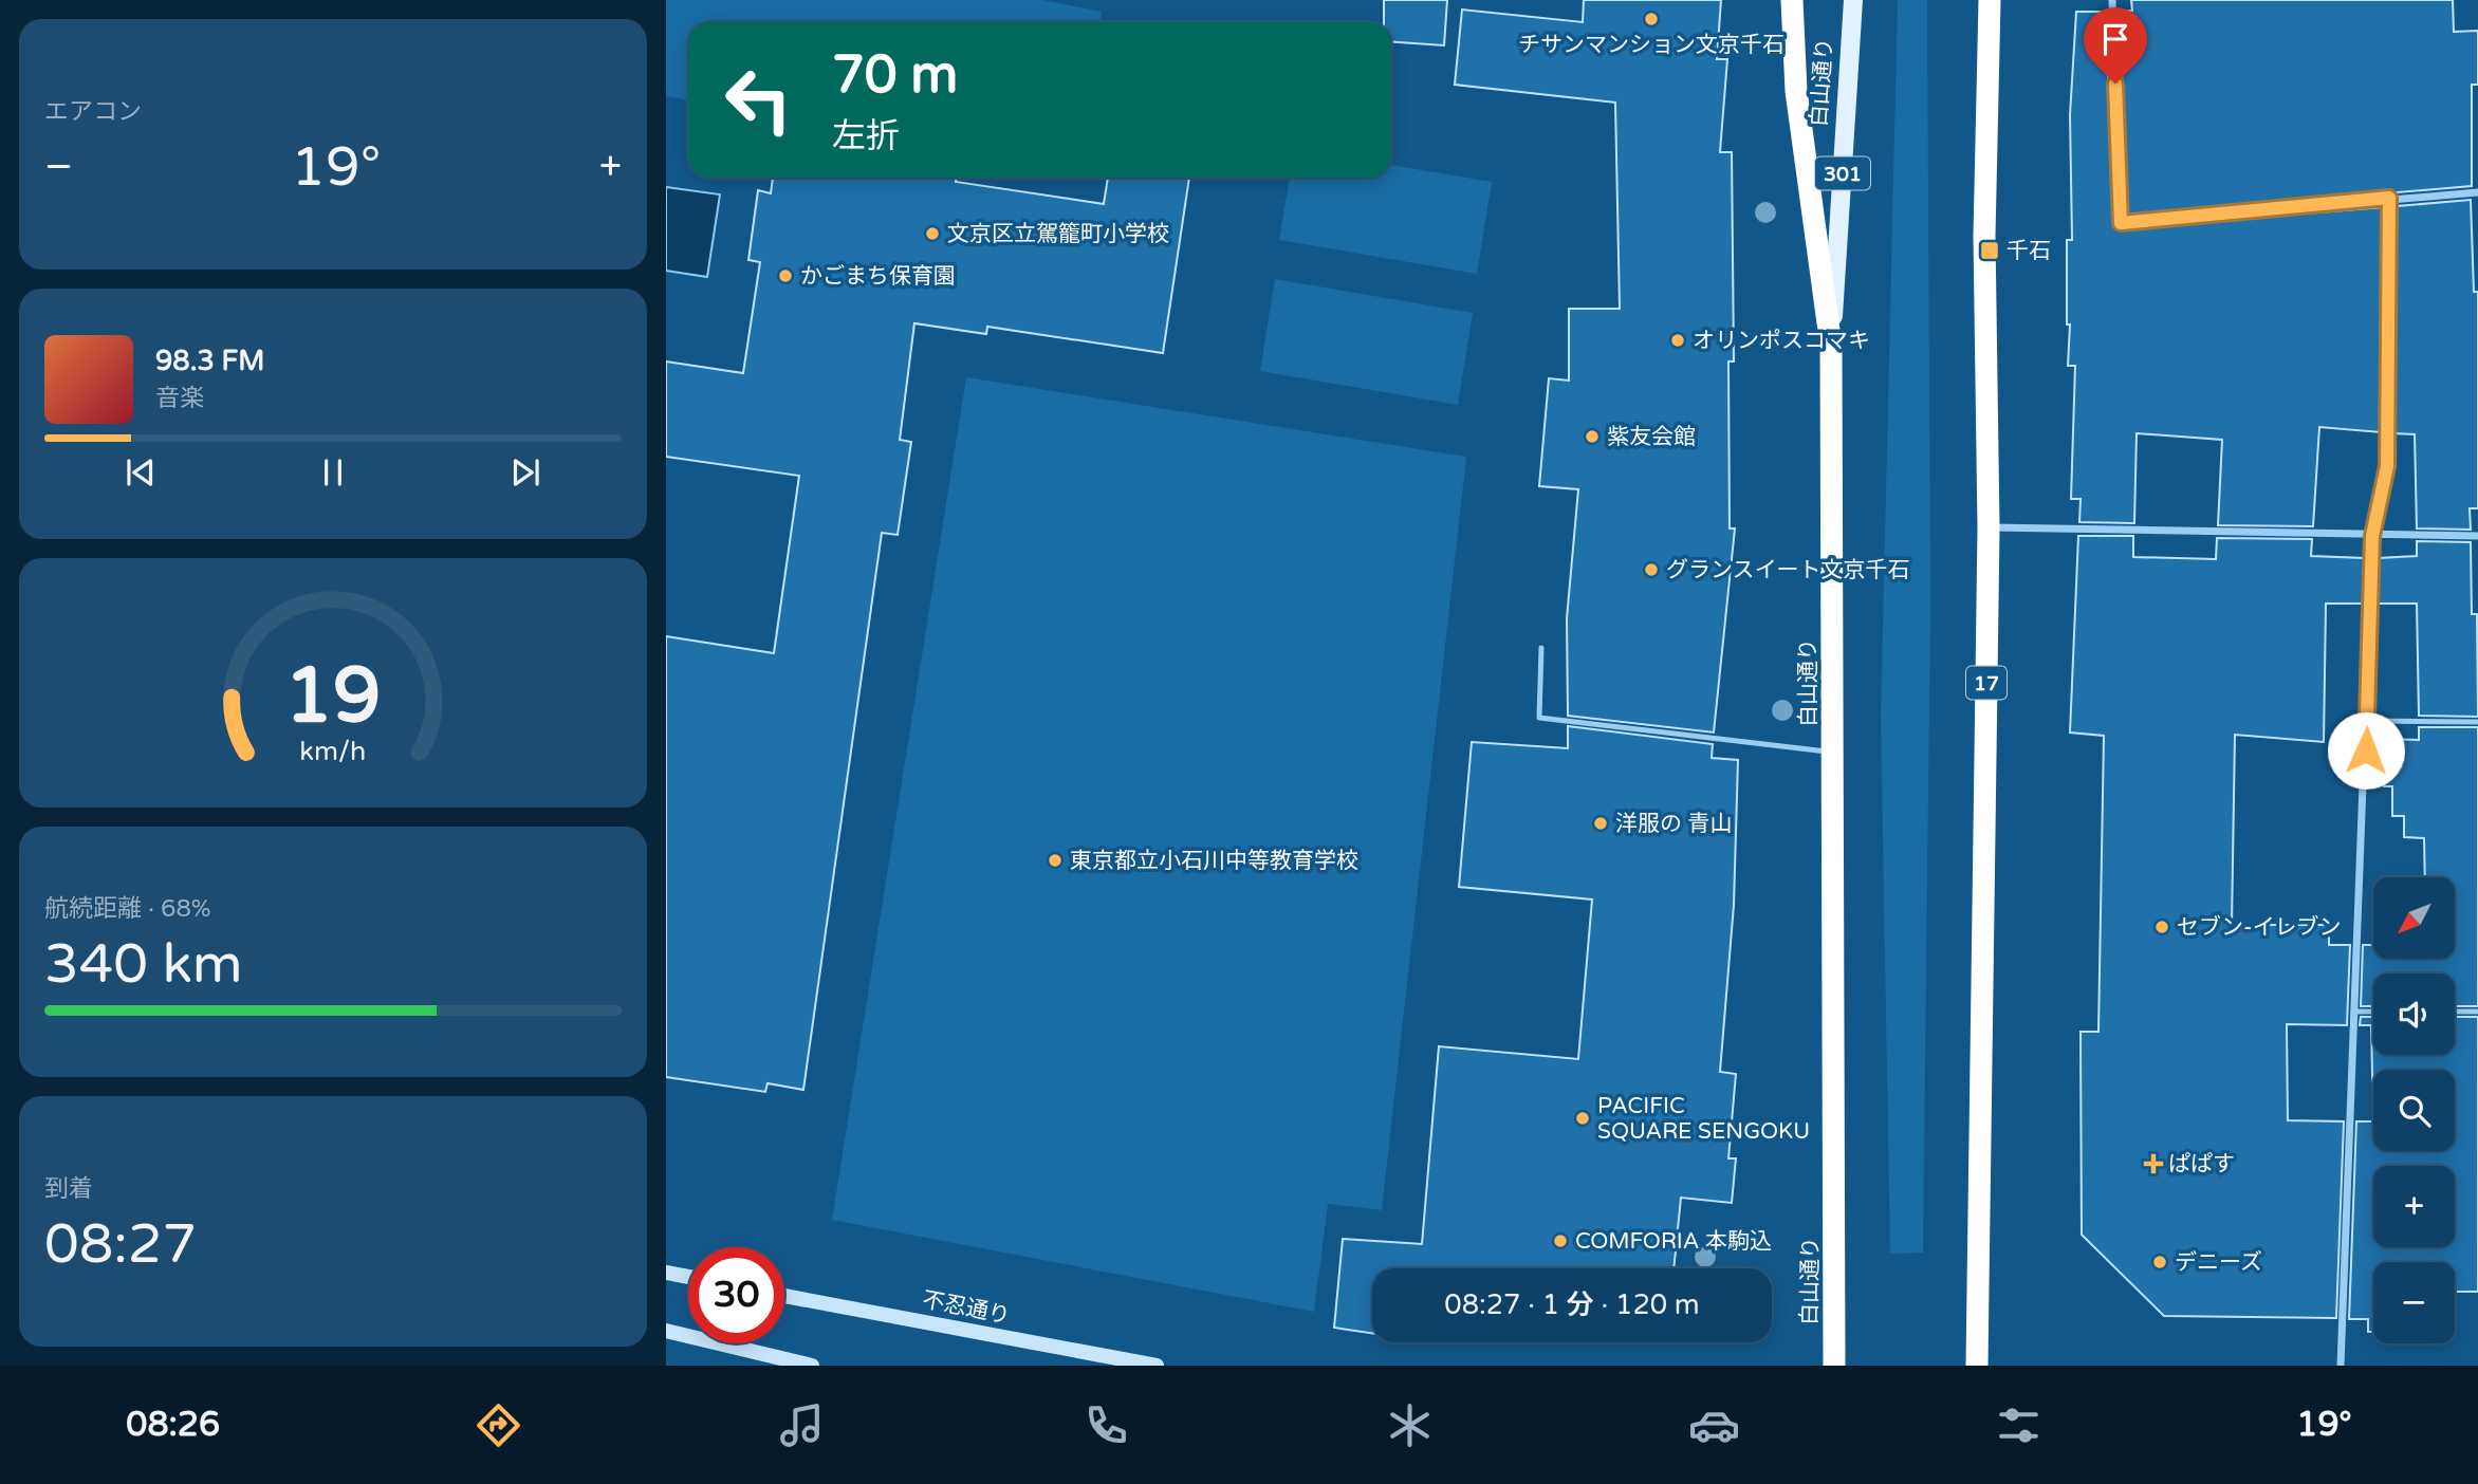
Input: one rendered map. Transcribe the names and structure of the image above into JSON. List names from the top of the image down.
{
  "streets": {
    "highway": ["白山通り", "17"],
    "main road": ["301", "不忍通り"]
  },
  "places": {
    "other": [
      "チサンマンション文京千石",
      "文京区立駕籠町小学校",
      "かごまち保育園",
      "オリンポスコマキ",
      "紫友会館",
      "グランスイート文京千石",
      "洋服の 青山",
      "東京都立小石川中等教育学校",
      "セブン-イレブン",
      "PACIFIC SQUARE SENGOKU",
      "COMFORIA 本駒込",
      "デニーズ"
    ],
    "transit": ["千石"],
    "health": ["ぱぱす"]
  },
  "north": "bottom left",
  "page": {
    "tile": [
      "エアコン",
      ["航続距離 · 68%", "340 km"],
      ["到着", "08:27"]
    ],
    "turn": ["70 m", "左折"],
    "heat": ["−", "19°", "+"],
    "song": ["98.3 FM", "音楽"],
    "map_buttons": ["+", "−"],
    "limit": "30",
    "trip": "08:27 · 1 分 · 120 m",
    "tabs": ["08:26", "19°"],
    "gauge": ["19", "km/h"]
  }
}
